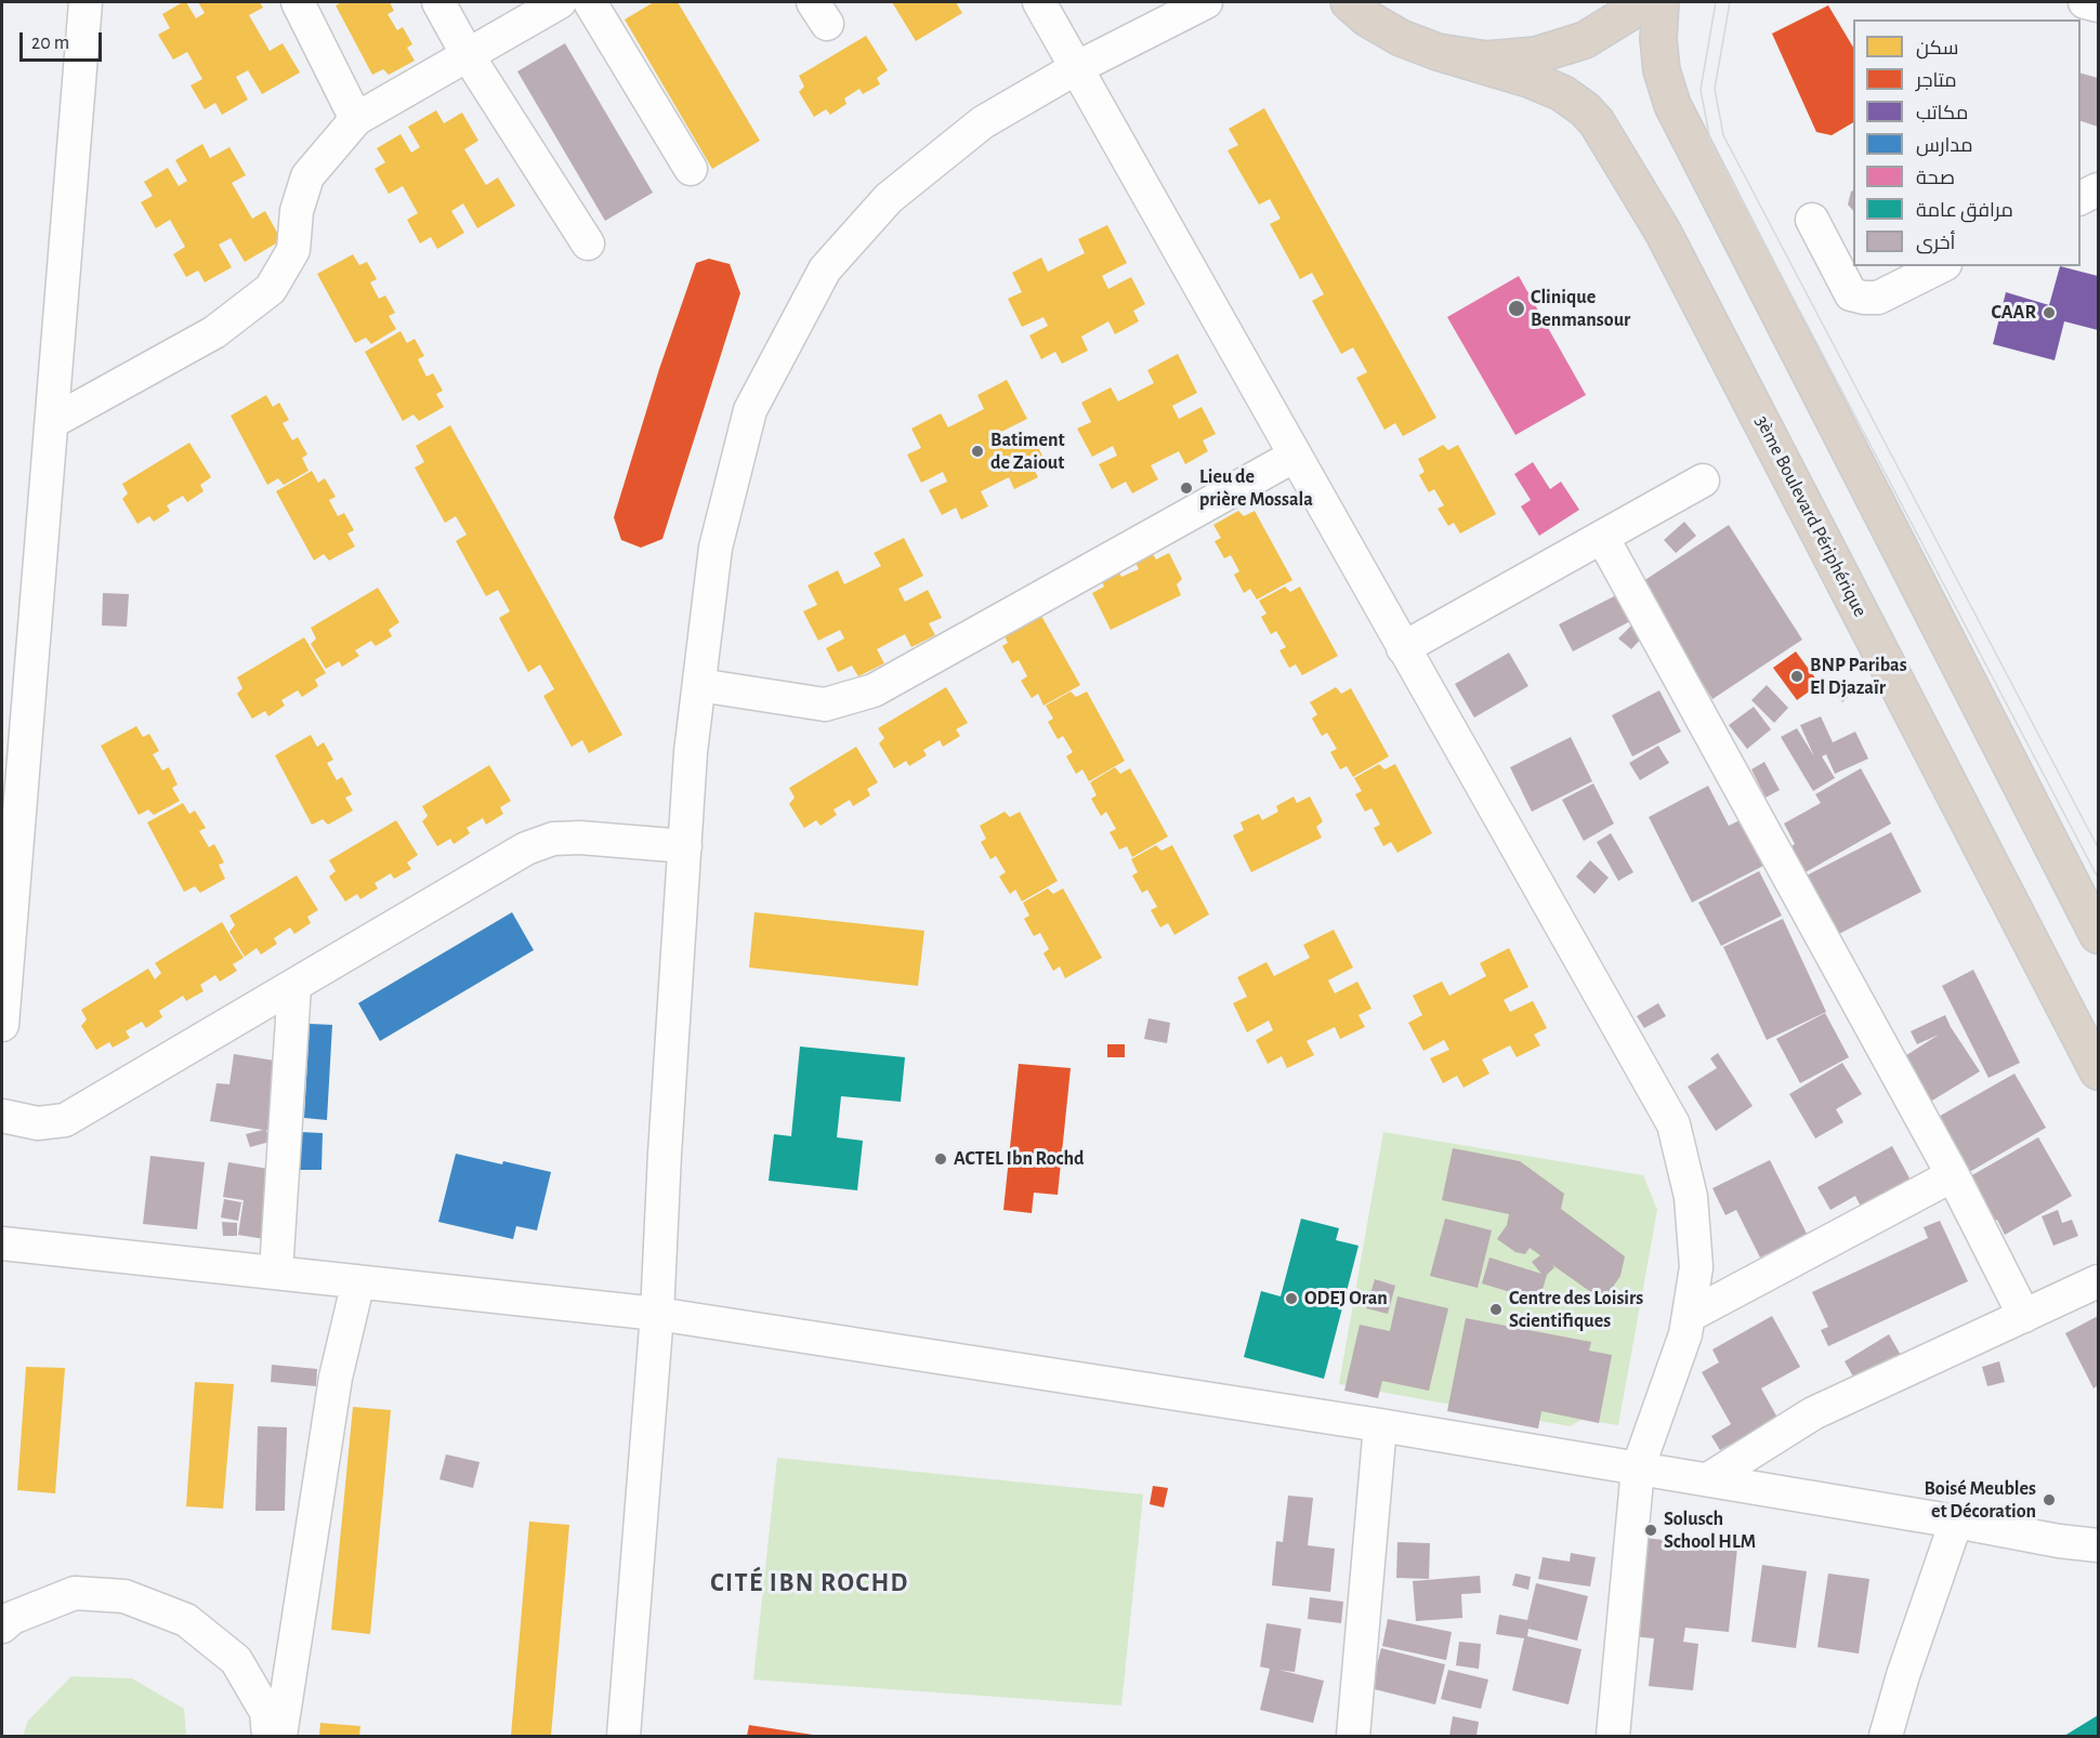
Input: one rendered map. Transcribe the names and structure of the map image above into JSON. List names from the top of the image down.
{
  "streets": {
    "highway": ["3ème Boulevard Périphérique"]
  },
  "districts": ["CITÉ IBN ROCHD"],
  "places": [
    "Clinique Benmansour",
    "CAAR",
    "Batiment de Zaiout",
    "Lieu de prière Mossala",
    "BNP Paribas El Djazaïr",
    "ACTEL Ibn Rochd",
    "ODEJ Oran",
    "Centre des Loisirs Scientifiques",
    "Boisé Meubles et Décoration",
    "Solusch School HLM"
  ],
  "legend": [
    "سكن",
    "متاجر",
    "مكاتب",
    "مدارس",
    "صحة",
    "مرافق عامة",
    "أخرى"
  ],
  "scale_bar": "20 m"
}
